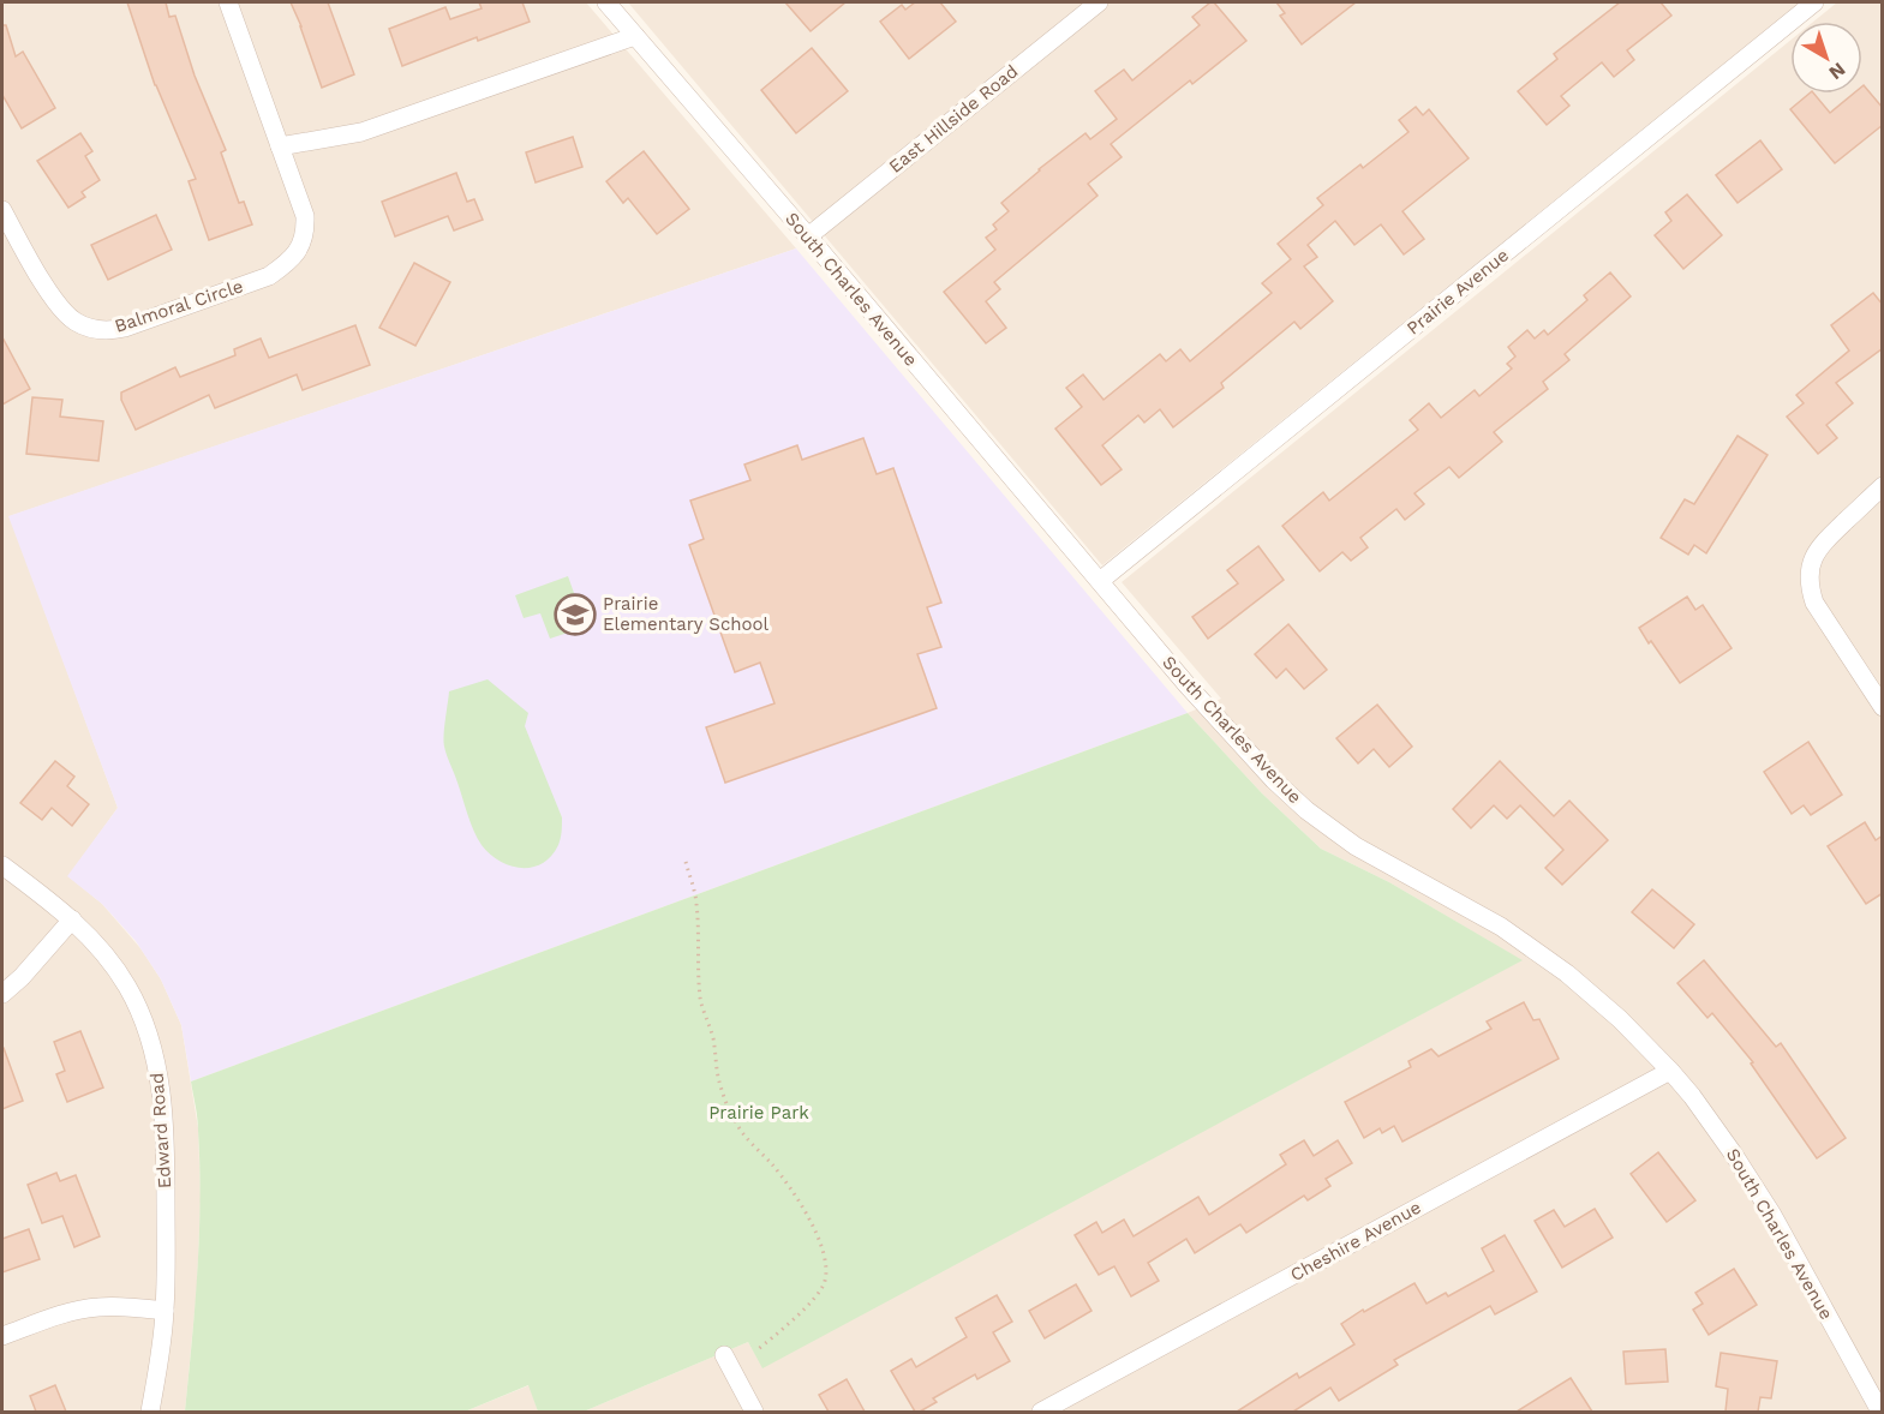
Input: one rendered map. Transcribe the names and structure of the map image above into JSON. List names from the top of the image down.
{
  "streets": {
    "street": [
      "East Hillside Road",
      "South Charles Avenue",
      "Prairie Avenue",
      "Balmoral Circle",
      "Edward Road",
      "Cheshire Avenue"
    ]
  },
  "crossings": [
    ["East Hillside Road", "South Charles Avenue"],
    ["South Charles Avenue", "Prairie Avenue"],
    ["South Charles Avenue", "Cheshire Avenue"]
  ],
  "parks": ["Prairie Park"],
  "places": {
    "school or university": ["Prairie Elementary School"]
  },
  "north": "bottom right"
}
